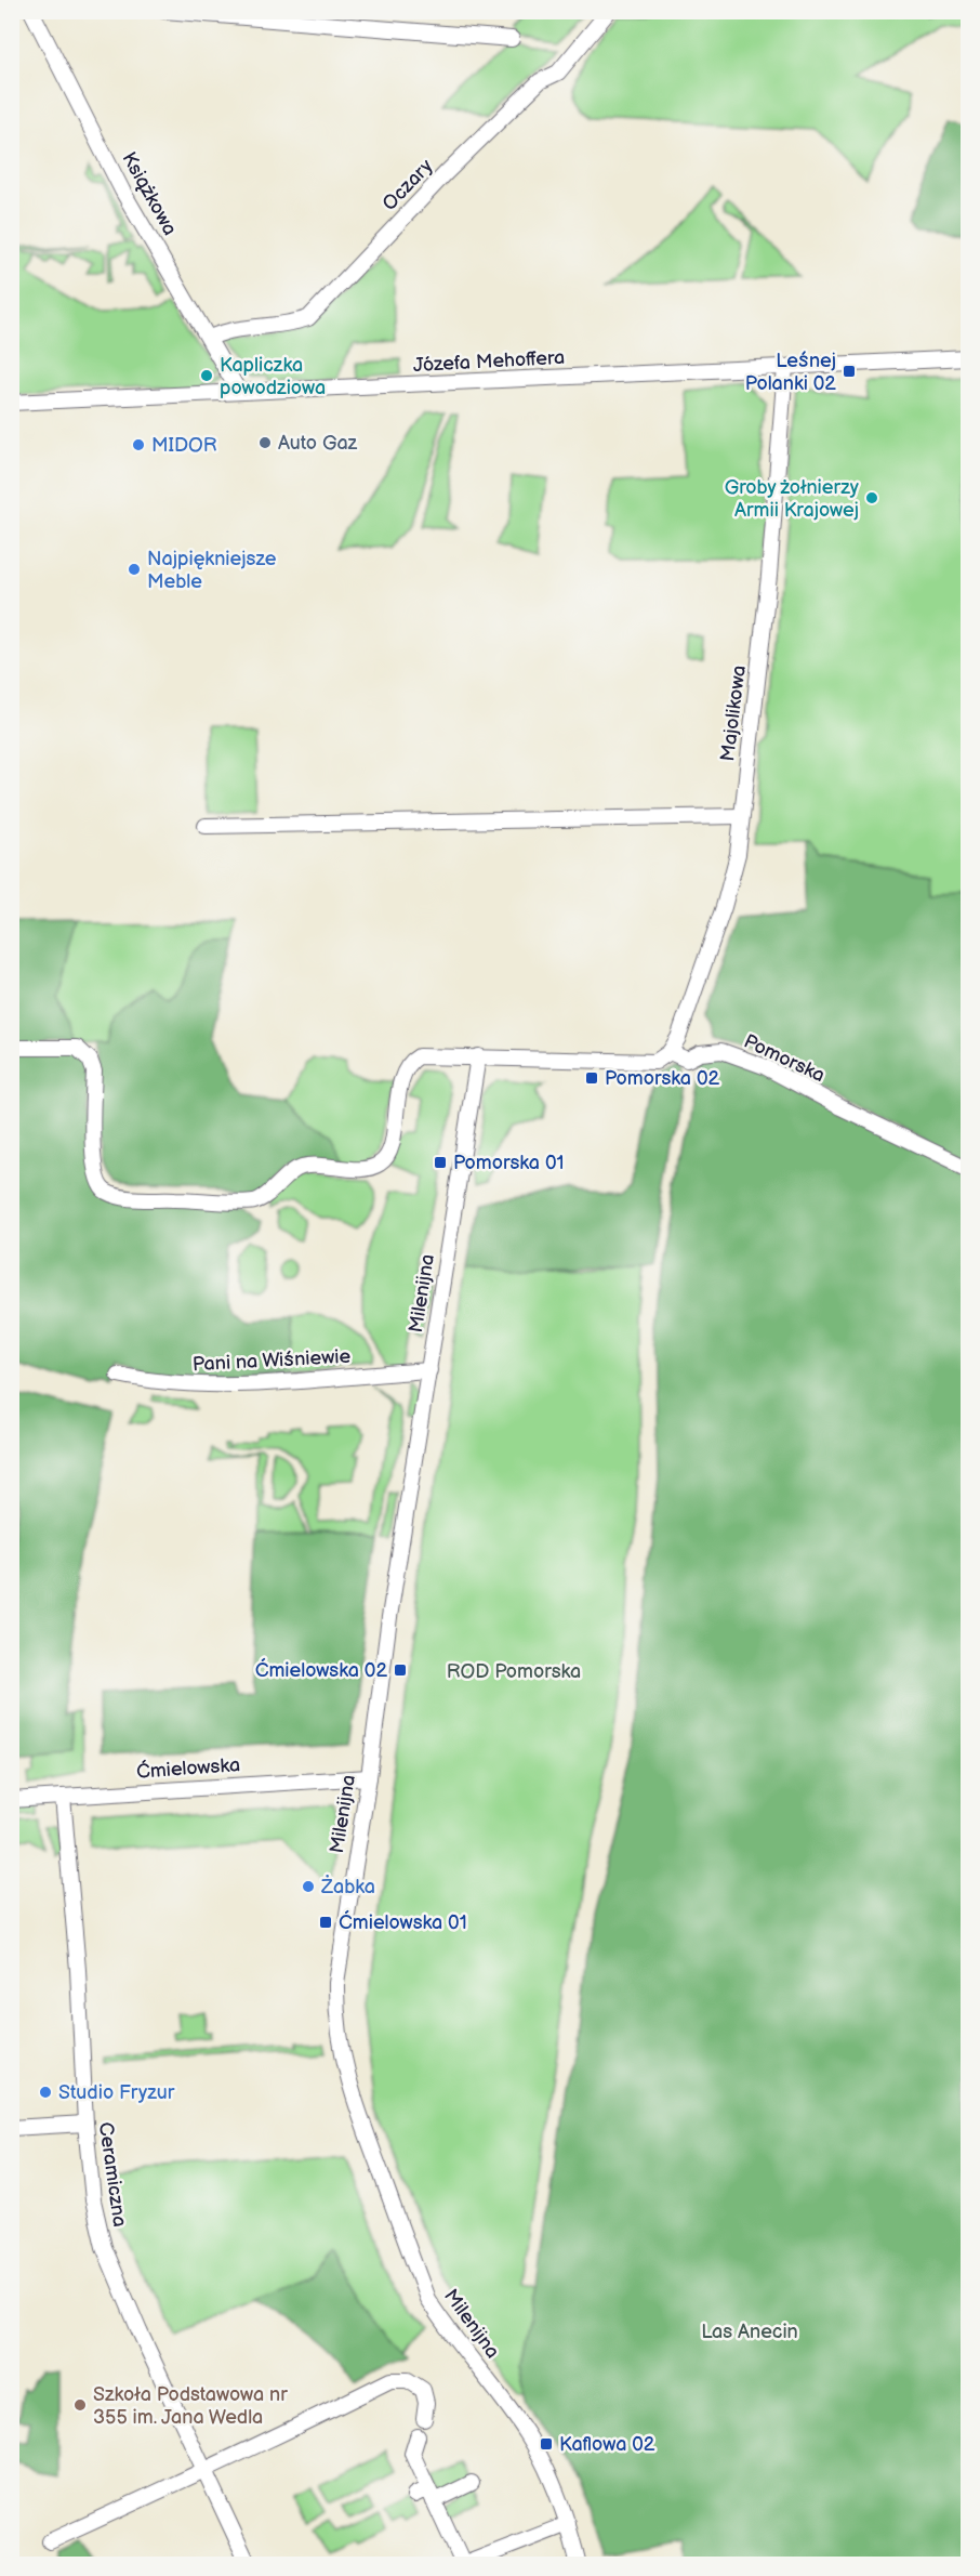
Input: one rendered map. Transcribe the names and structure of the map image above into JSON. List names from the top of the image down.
{
  "streets": {
    "street": [
      "Oczary",
      "Książkowa",
      "Józefa Mehoffera",
      "Majolikowa",
      "Pomorska",
      "Milenijna",
      "Pani na Wiśniewie",
      "Ćmielowska",
      "Ceramiczna"
    ]
  },
  "crossings": [
    ["Oczary", "Książkowa"],
    ["Książkowa", "Józefa Mehoffera"],
    ["Józefa Mehoffera", "Majolikowa"],
    ["Majolikowa", "Pomorska"],
    ["Pomorska", "Milenijna"],
    ["Milenijna", "Pani na Wiśniewie"],
    ["Milenijna", "Ćmielowska"],
    ["Ćmielowska", "Ceramiczna"]
  ],
  "parks": ["ROD Pomorska", "Las Anecin"],
  "places": {
    "transit": [
      "Leśnej Polanki 02",
      "Pomorska 02",
      "Pomorska 01",
      "Ćmielowska 02",
      "Ćmielowska 01",
      "Kaflowa 02"
    ],
    "other": [
      "Kapliczka powodziowa",
      "Auto Gaz",
      "MIDOR",
      "Groby żołnierzy Armii Krajowej",
      "Najpiękniejsze Meble",
      "Żabka",
      "Studio Fryzur",
      "Szkoła Podstawowa nr 355 im. Jana Wedla"
    ]
  }
}
